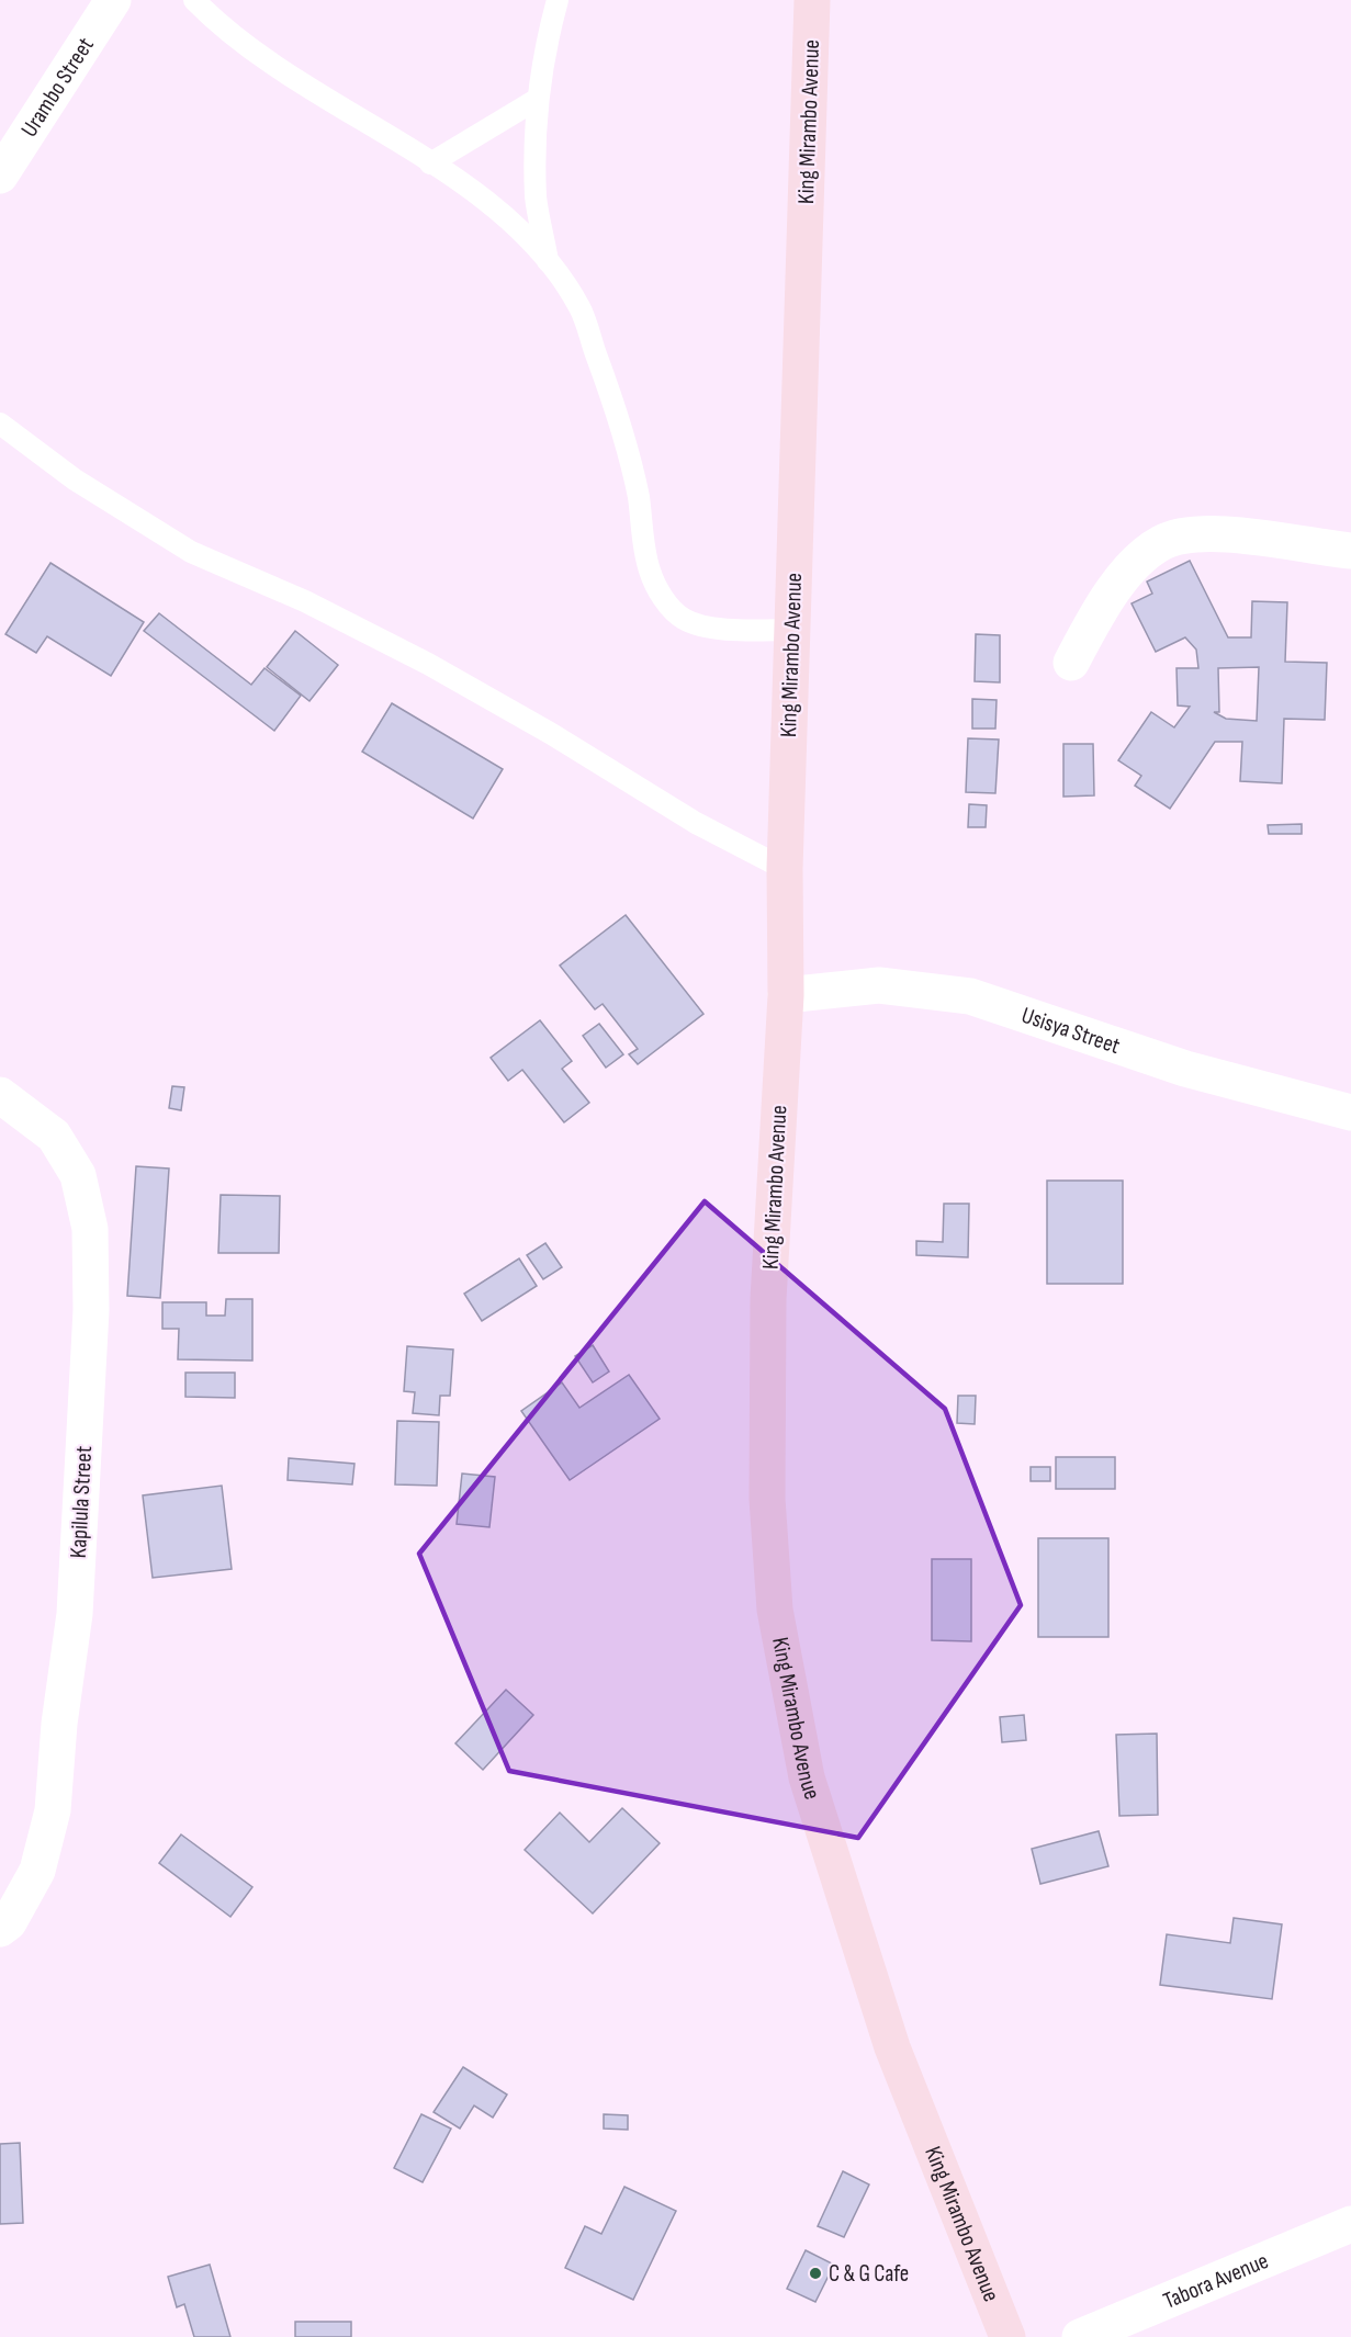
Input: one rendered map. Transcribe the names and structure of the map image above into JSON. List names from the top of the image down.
{
  "streets": {
    "main road": ["King Mirambo Avenue"],
    "street": [
      "Urambo Street",
      "Usisya Street",
      "Kapilula Street",
      "Tabora Avenue"
    ]
  },
  "crossings": [
    ["King Mirambo Avenue", "Usisya Street"]
  ],
  "places": ["C & G Cafe"]
}
